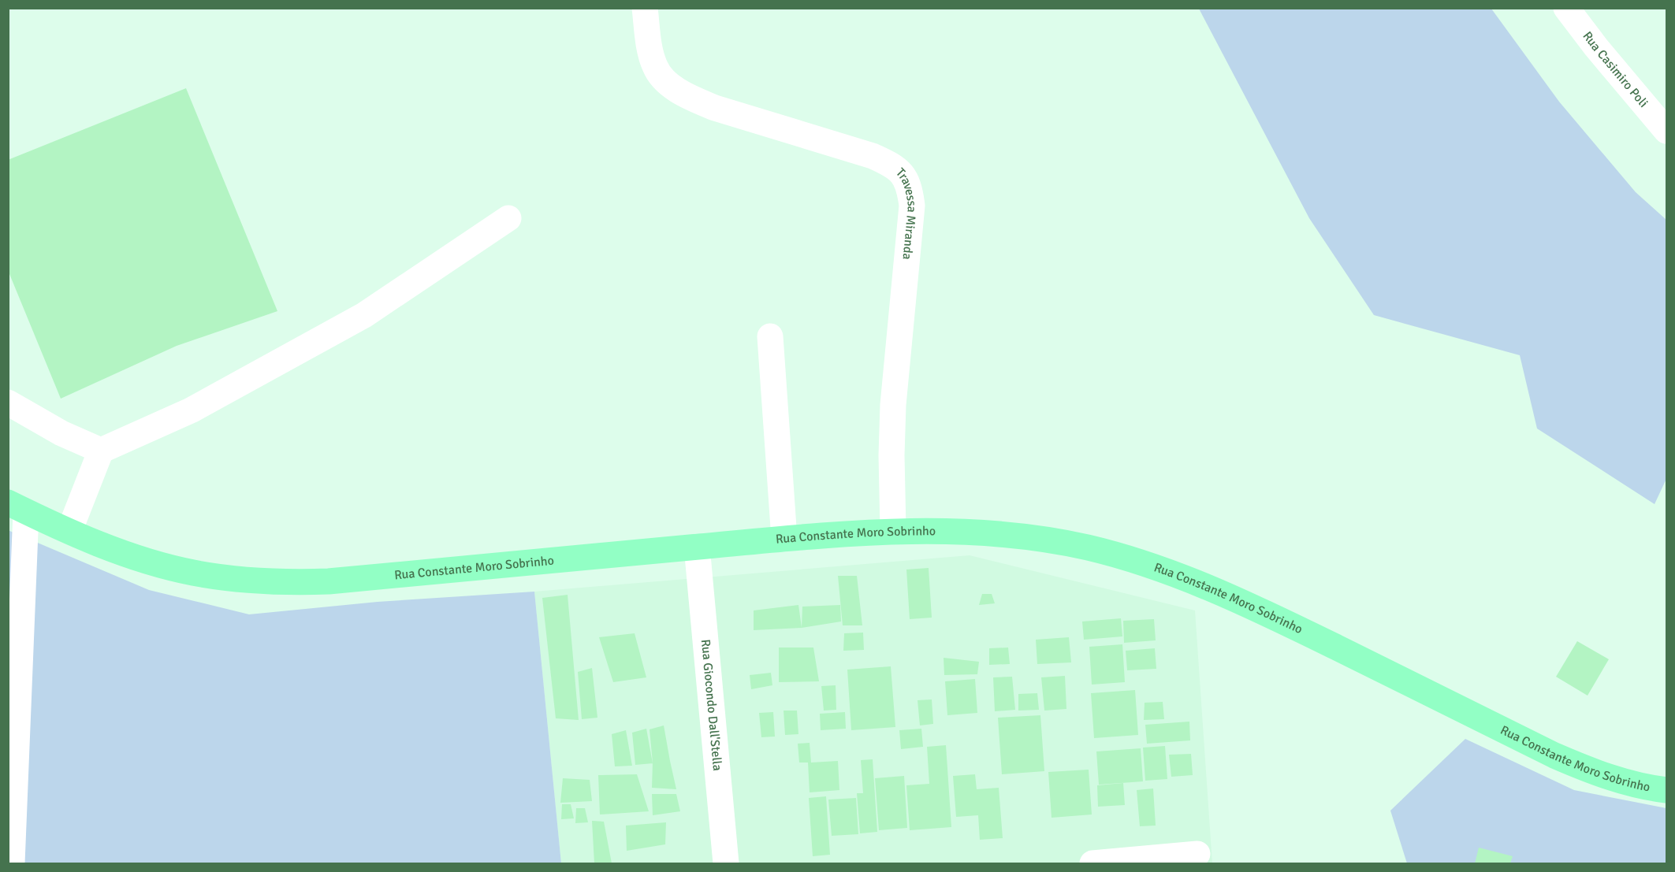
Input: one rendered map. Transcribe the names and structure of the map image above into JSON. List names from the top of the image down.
{
  "streets": {
    "main road": ["Rua Constante Moro Sobrinho"],
    "street": ["Rua Casimiro Poli", "Travessa Miranda", "Rua Giocondo Dall'Stella"]
  },
  "crossings": [
    ["Travessa Miranda", "Rua Constante Moro Sobrinho"],
    ["Rua Constante Moro Sobrinho", "Rua Giocondo Dall'Stella"]
  ]
}
